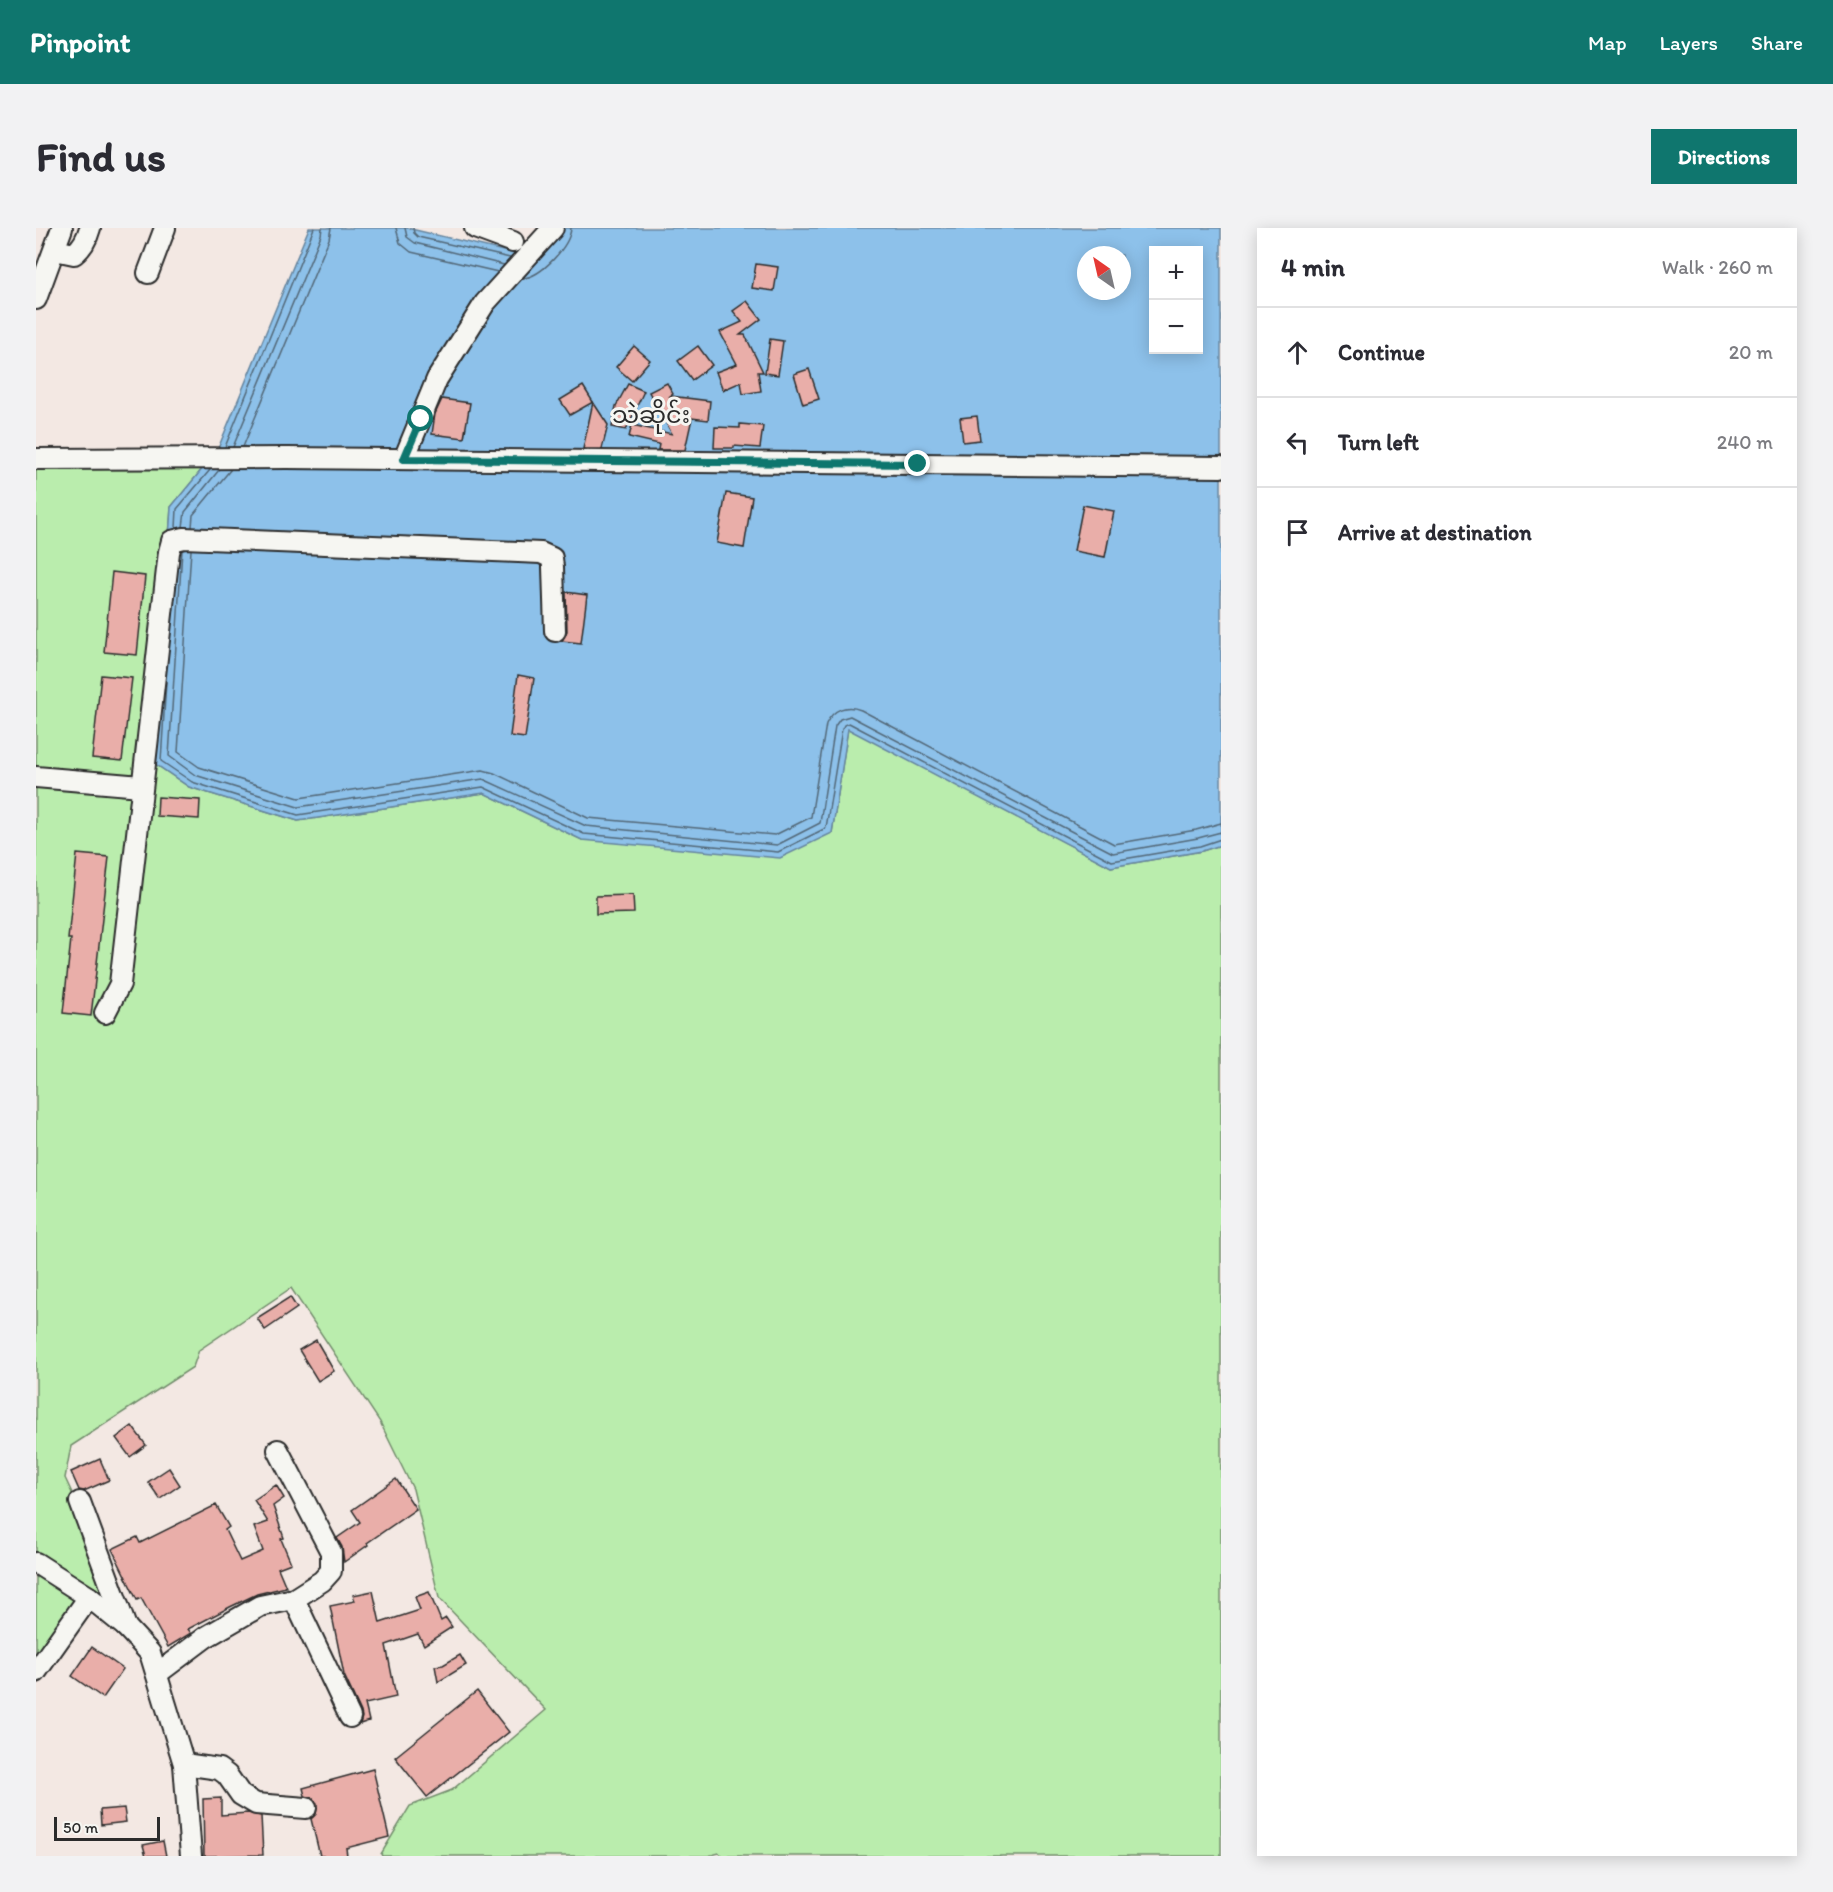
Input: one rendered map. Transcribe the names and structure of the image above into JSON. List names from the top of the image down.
{
  "districts": ["သဲဆိုင်း"],
  "scale_bar": "50 m",
  "north": "top left",
  "page": {
    "header": "Pinpoint",
    "nav": ["Map", "Layers", "Share"],
    "buttons": "Directions",
    "title": "Find us",
    "heading": ["4 min", "Walk · 260 m"],
    "map_buttons": ["+", "−"],
    "list": [
      ["Continue", "20 m"],
      ["Turn left", "240 m"],
      "Arrive at destination"
    ],
    "scale": "50 m"
  }
}
